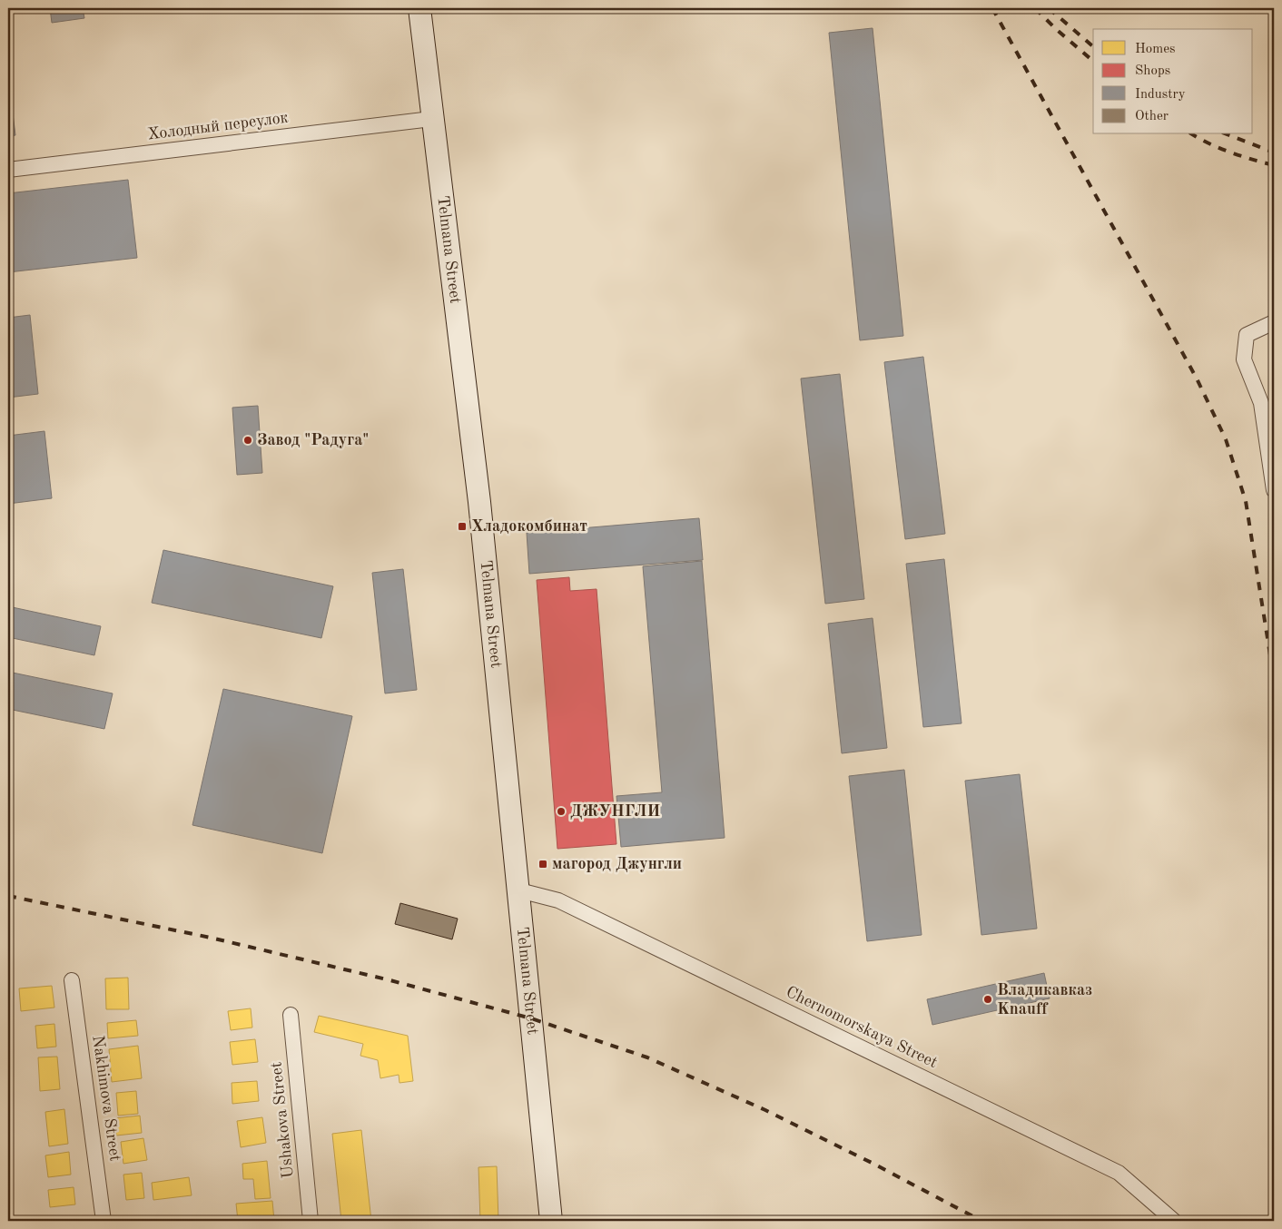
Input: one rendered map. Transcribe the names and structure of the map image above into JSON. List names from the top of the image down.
{
  "streets": {
    "street": [
      "Холодный переулок",
      "Telmana Street",
      "Chernomorskaya Street",
      "Nakhimova Street",
      "Ushakova Street"
    ]
  },
  "crossings": [
    ["Холодный переулок", "Telmana Street"],
    ["Telmana Street", "Chernomorskaya Street"]
  ],
  "places": {
    "other": ["Завод \"Радуга\"", "ДЖУНГЛИ", "Владикавказ Knauff"],
    "transit": ["Хладокомбинат", "магород Джунгли"]
  },
  "legend": [
    "Homes",
    "Shops",
    "Industry",
    "Other"
  ]
}
